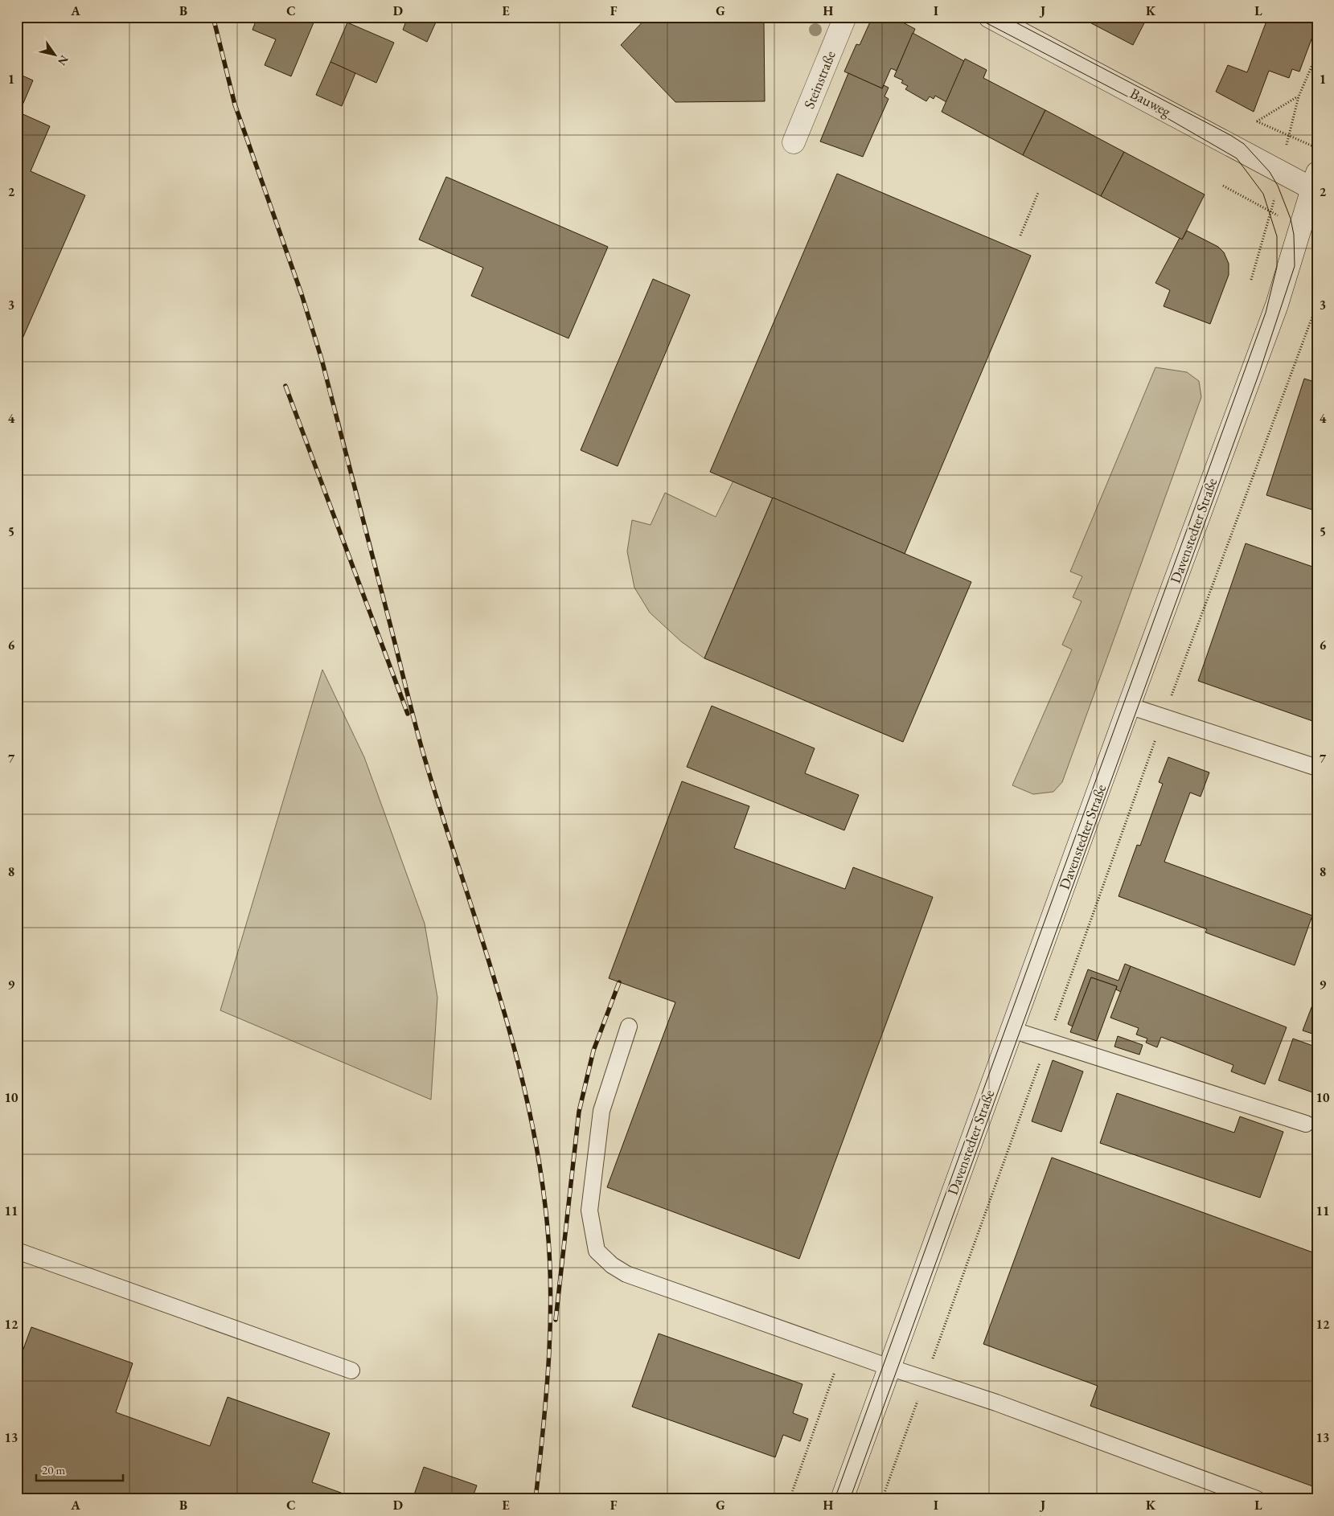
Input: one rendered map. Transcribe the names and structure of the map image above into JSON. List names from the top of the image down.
{
  "streets": {
    "street": ["Steinstraße", "Bauweg", "Davenstedter Straße"]
  },
  "crossings": [
    ["Bauweg", "Davenstedter Straße"]
  ],
  "scale_bar": "20 m",
  "north": "bottom right",
  "grid": {
    "columns": [
      "A",
      "B",
      "C",
      "D",
      "E",
      "F",
      "G",
      "H",
      "I",
      "J",
      "K",
      "L"
    ],
    "rows": [
      "1",
      "2",
      "3",
      "4",
      "5",
      "6",
      "7",
      "8",
      "9",
      "10",
      "11",
      "12",
      "13"
    ]
  }
}
